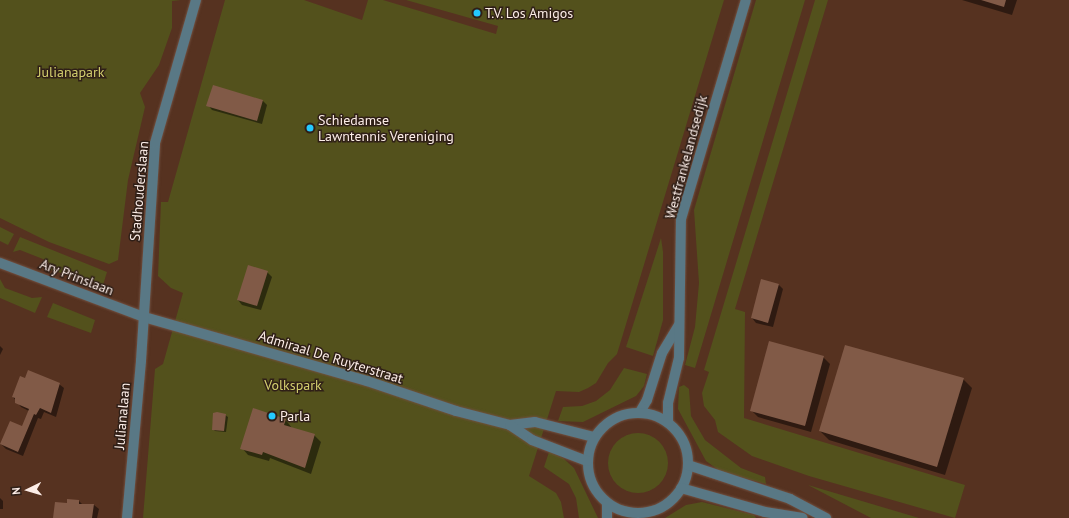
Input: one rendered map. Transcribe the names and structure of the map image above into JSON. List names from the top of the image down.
{
  "streets": {
    "street": [
      "Westfrankelandsedijk",
      "Stadhouderslaan",
      "Ary Prinslaan",
      "Admiraal De Ruyterstraat",
      "Julianalaan"
    ]
  },
  "crossings": [
    ["Westfrankelandsedijk", "Admiraal De Ruyterstraat"],
    ["Stadhouderslaan", "Ary Prinslaan"],
    ["Stadhouderslaan", "Admiraal De Ruyterstraat"],
    ["Stadhouderslaan", "Julianalaan"],
    ["Ary Prinslaan", "Admiraal De Ruyterstraat"],
    ["Ary Prinslaan", "Julianalaan"],
    ["Admiraal De Ruyterstraat", "Julianalaan"]
  ],
  "parks": ["Julianapark", "Volkspark"],
  "places": ["T.V. Los Amigos", "Schiedamse Lawntennis Vereniging", "Parla"],
  "north": "left"
}
